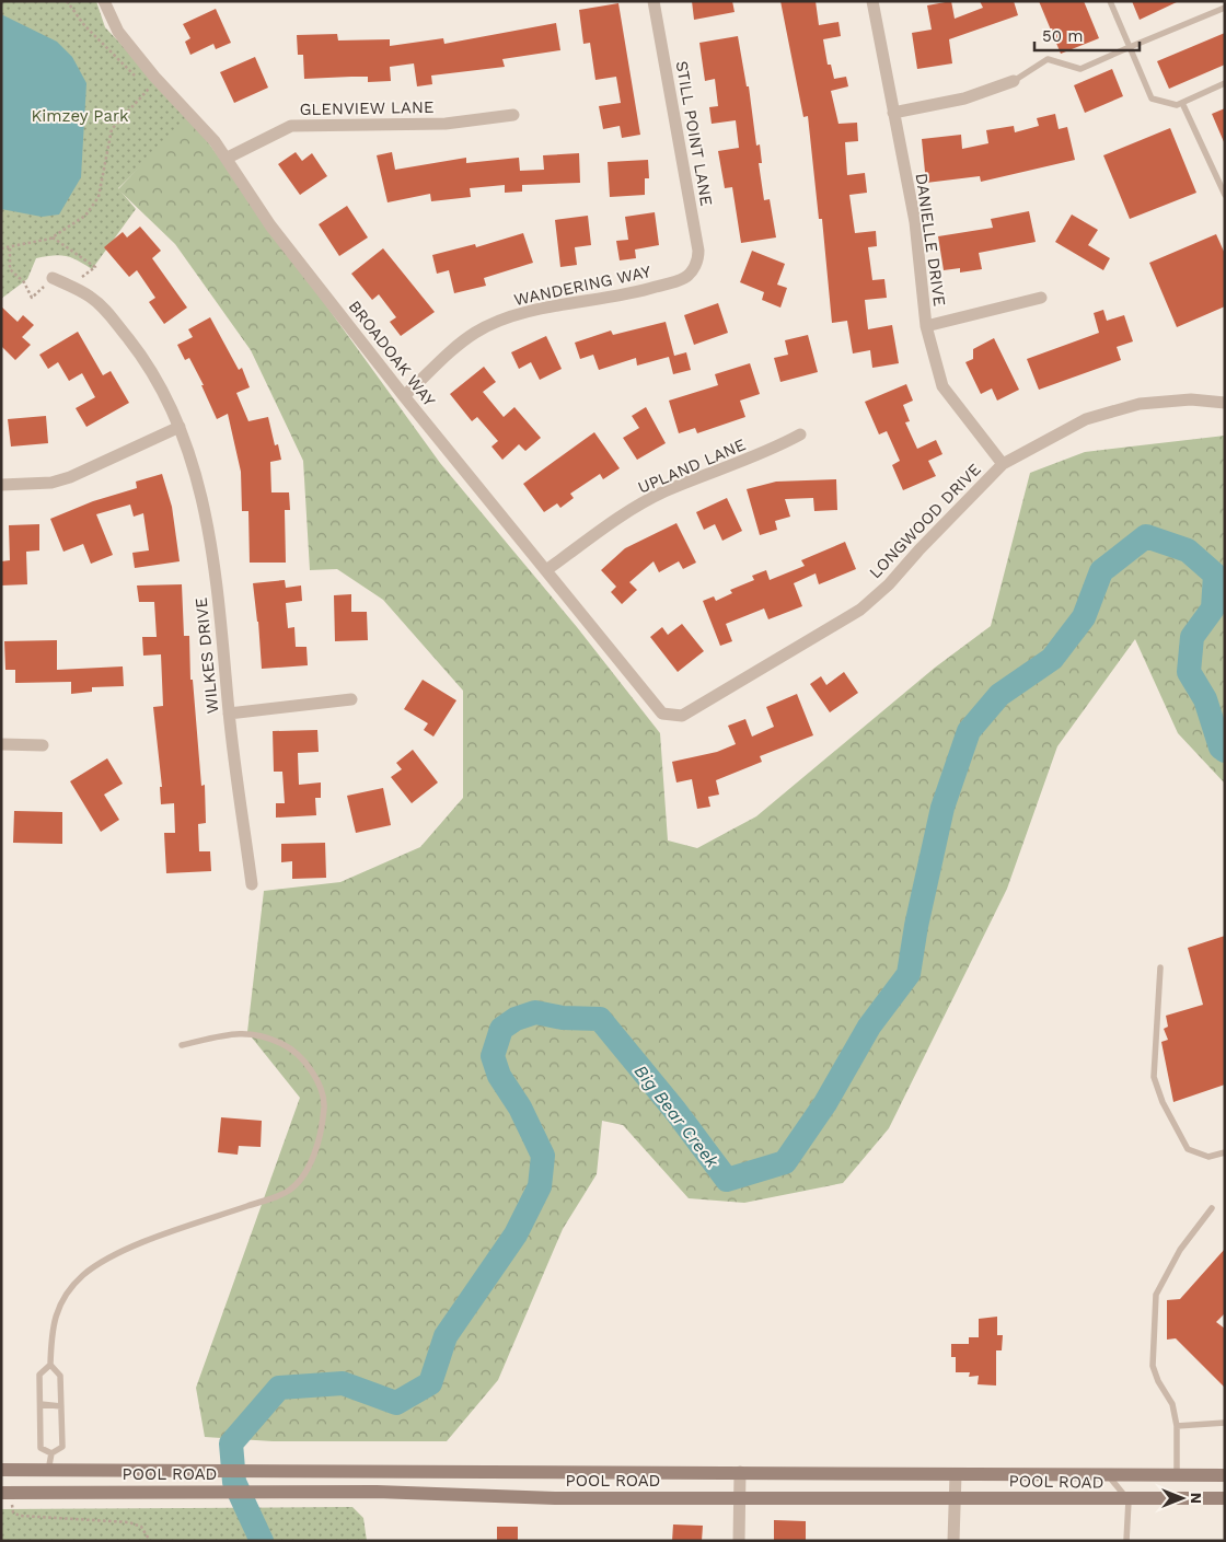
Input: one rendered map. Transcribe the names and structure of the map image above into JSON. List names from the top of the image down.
{
  "streets": {
    "main road": ["POOL ROAD"],
    "street": [
      "GLENVIEW LANE",
      "STILL POINT LANE",
      "DANIELLE DRIVE",
      "WANDERING WAY",
      "BROADOAK WAY",
      "UPLAND LANE",
      "LONGWOOD DRIVE",
      "WILKES DRIVE"
    ]
  },
  "crossings": [
    ["GLENVIEW LANE", "BROADOAK WAY"],
    ["STILL POINT LANE", "WANDERING WAY"],
    ["DANIELLE DRIVE", "LONGWOOD DRIVE"],
    ["WANDERING WAY", "BROADOAK WAY"],
    ["BROADOAK WAY", "UPLAND LANE"],
    ["BROADOAK WAY", "LONGWOOD DRIVE"]
  ],
  "water": ["Big Bear Creek"],
  "parks": ["Kimzey Park"],
  "scale_bar": "50 m",
  "north": "right"
}
